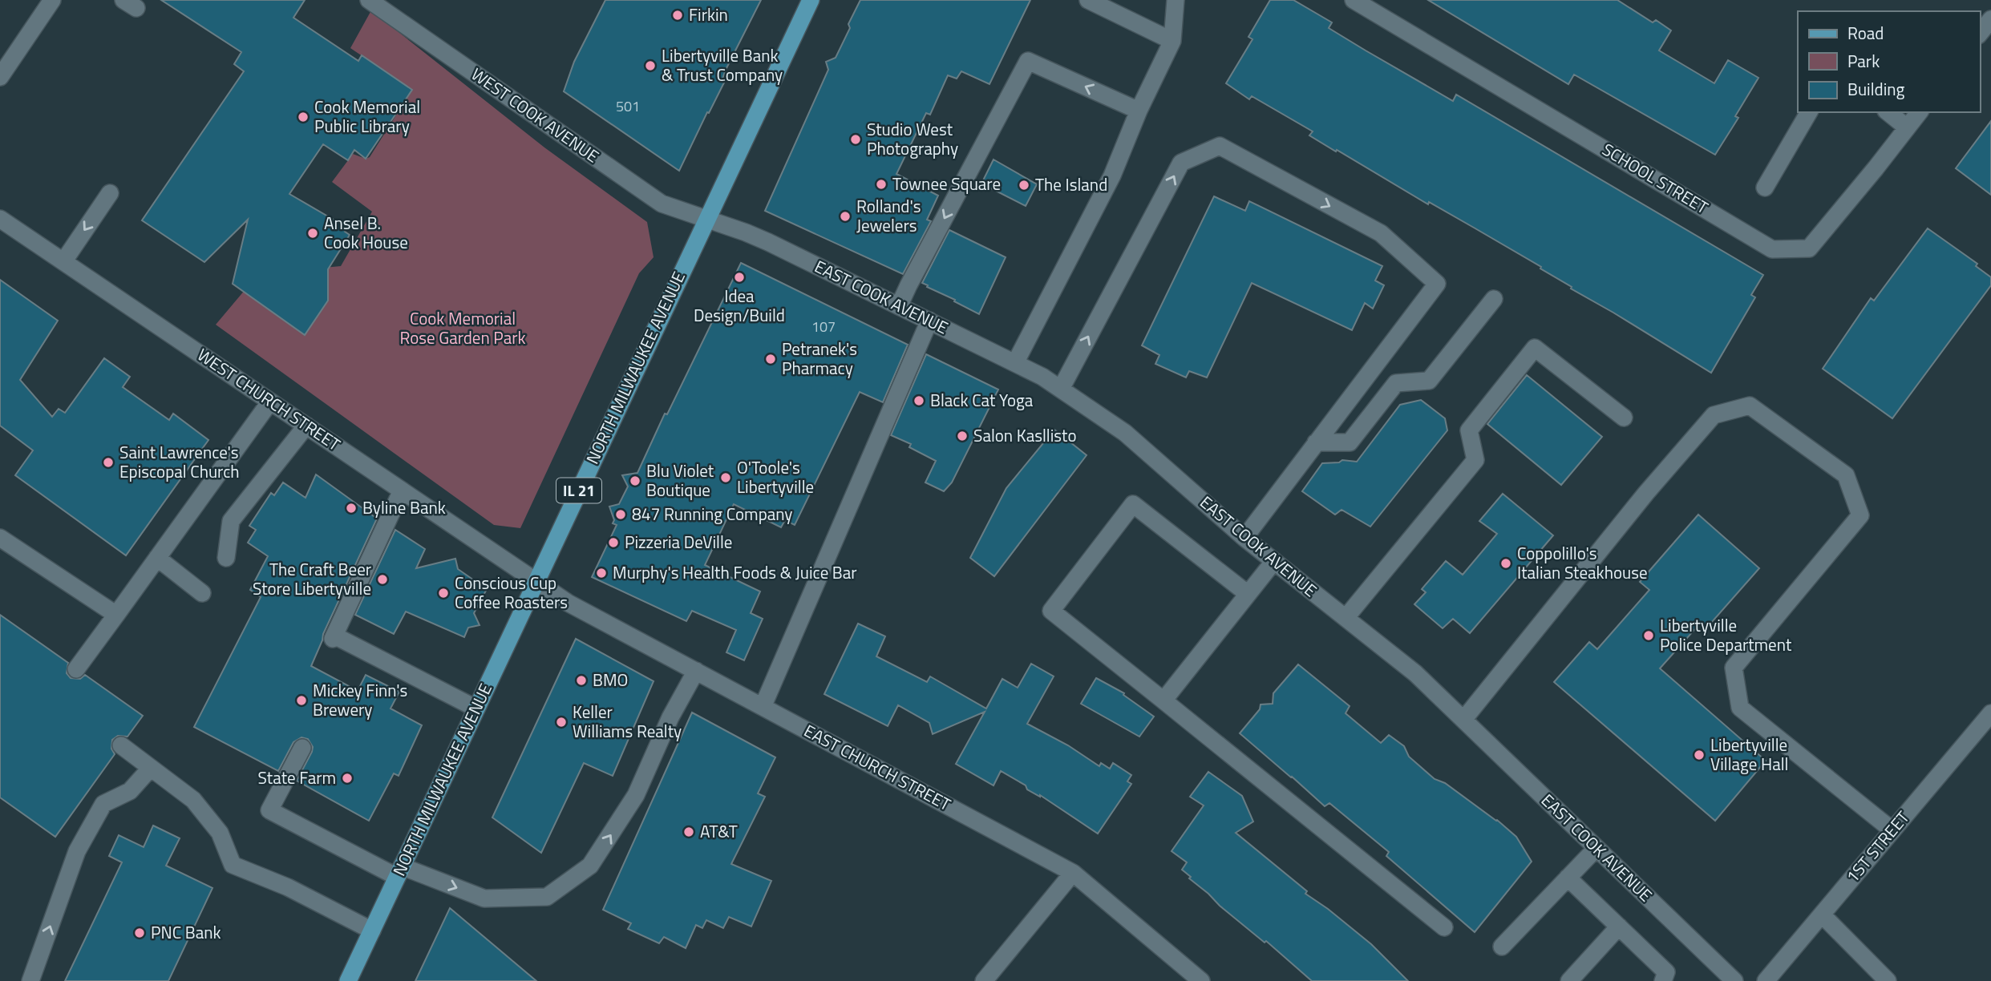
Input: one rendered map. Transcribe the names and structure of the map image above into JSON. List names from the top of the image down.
{
  "streets": {
    "main road": ["NORTH MILWAUKEE AVENUE", "IL 21"],
    "street": [
      "WEST COOK AVENUE",
      "SCHOOL STREET",
      "EAST COOK AVENUE",
      "WEST CHURCH STREET",
      "EAST CHURCH STREET",
      "1ST STREET"
    ]
  },
  "crossings": [
    ["WEST COOK AVENUE", "EAST COOK AVENUE"],
    ["WEST COOK AVENUE", "NORTH MILWAUKEE AVENUE"],
    ["EAST COOK AVENUE", "NORTH MILWAUKEE AVENUE"],
    ["NORTH MILWAUKEE AVENUE", "WEST CHURCH STREET"],
    ["NORTH MILWAUKEE AVENUE", "EAST CHURCH STREET"],
    ["WEST CHURCH STREET", "EAST CHURCH STREET"]
  ],
  "parks": ["Cook Memorial Rose Garden Park"],
  "places": [
    "Firkin",
    "Libertyville Bank & Trust Company",
    "Cook Memorial Public Library",
    "Studio West Photography",
    "Townee Square",
    "The Island",
    "Rolland's Jewelers",
    "Ansel B. Cook House",
    "Idea Design/Build",
    "Petranek's Pharmacy",
    "Black Cat Yoga",
    "Salon Kasllisto",
    "Saint Lawrence's Episcopal Church",
    "O'Toole's Libertyville",
    "Blu Violet Boutique",
    "Byline Bank",
    "847 Running Company",
    "Pizzeria DeVille",
    "Coppolillo's Italian Steakhouse",
    "Murphy's Health Foods & Juice Bar",
    "The Craft Beer Store Libertyville",
    "Conscious Cup Coffee Roasters",
    "Libertyville Police Department",
    "BMO",
    "Mickey Finn's Brewery",
    "Keller Williams Realty",
    "Libertyville Village Hall",
    "State Farm",
    "AT&T",
    "PNC Bank"
  ],
  "house_numbers": ["501", "107"],
  "legend": ["Road", "Park", "Building"]
}
